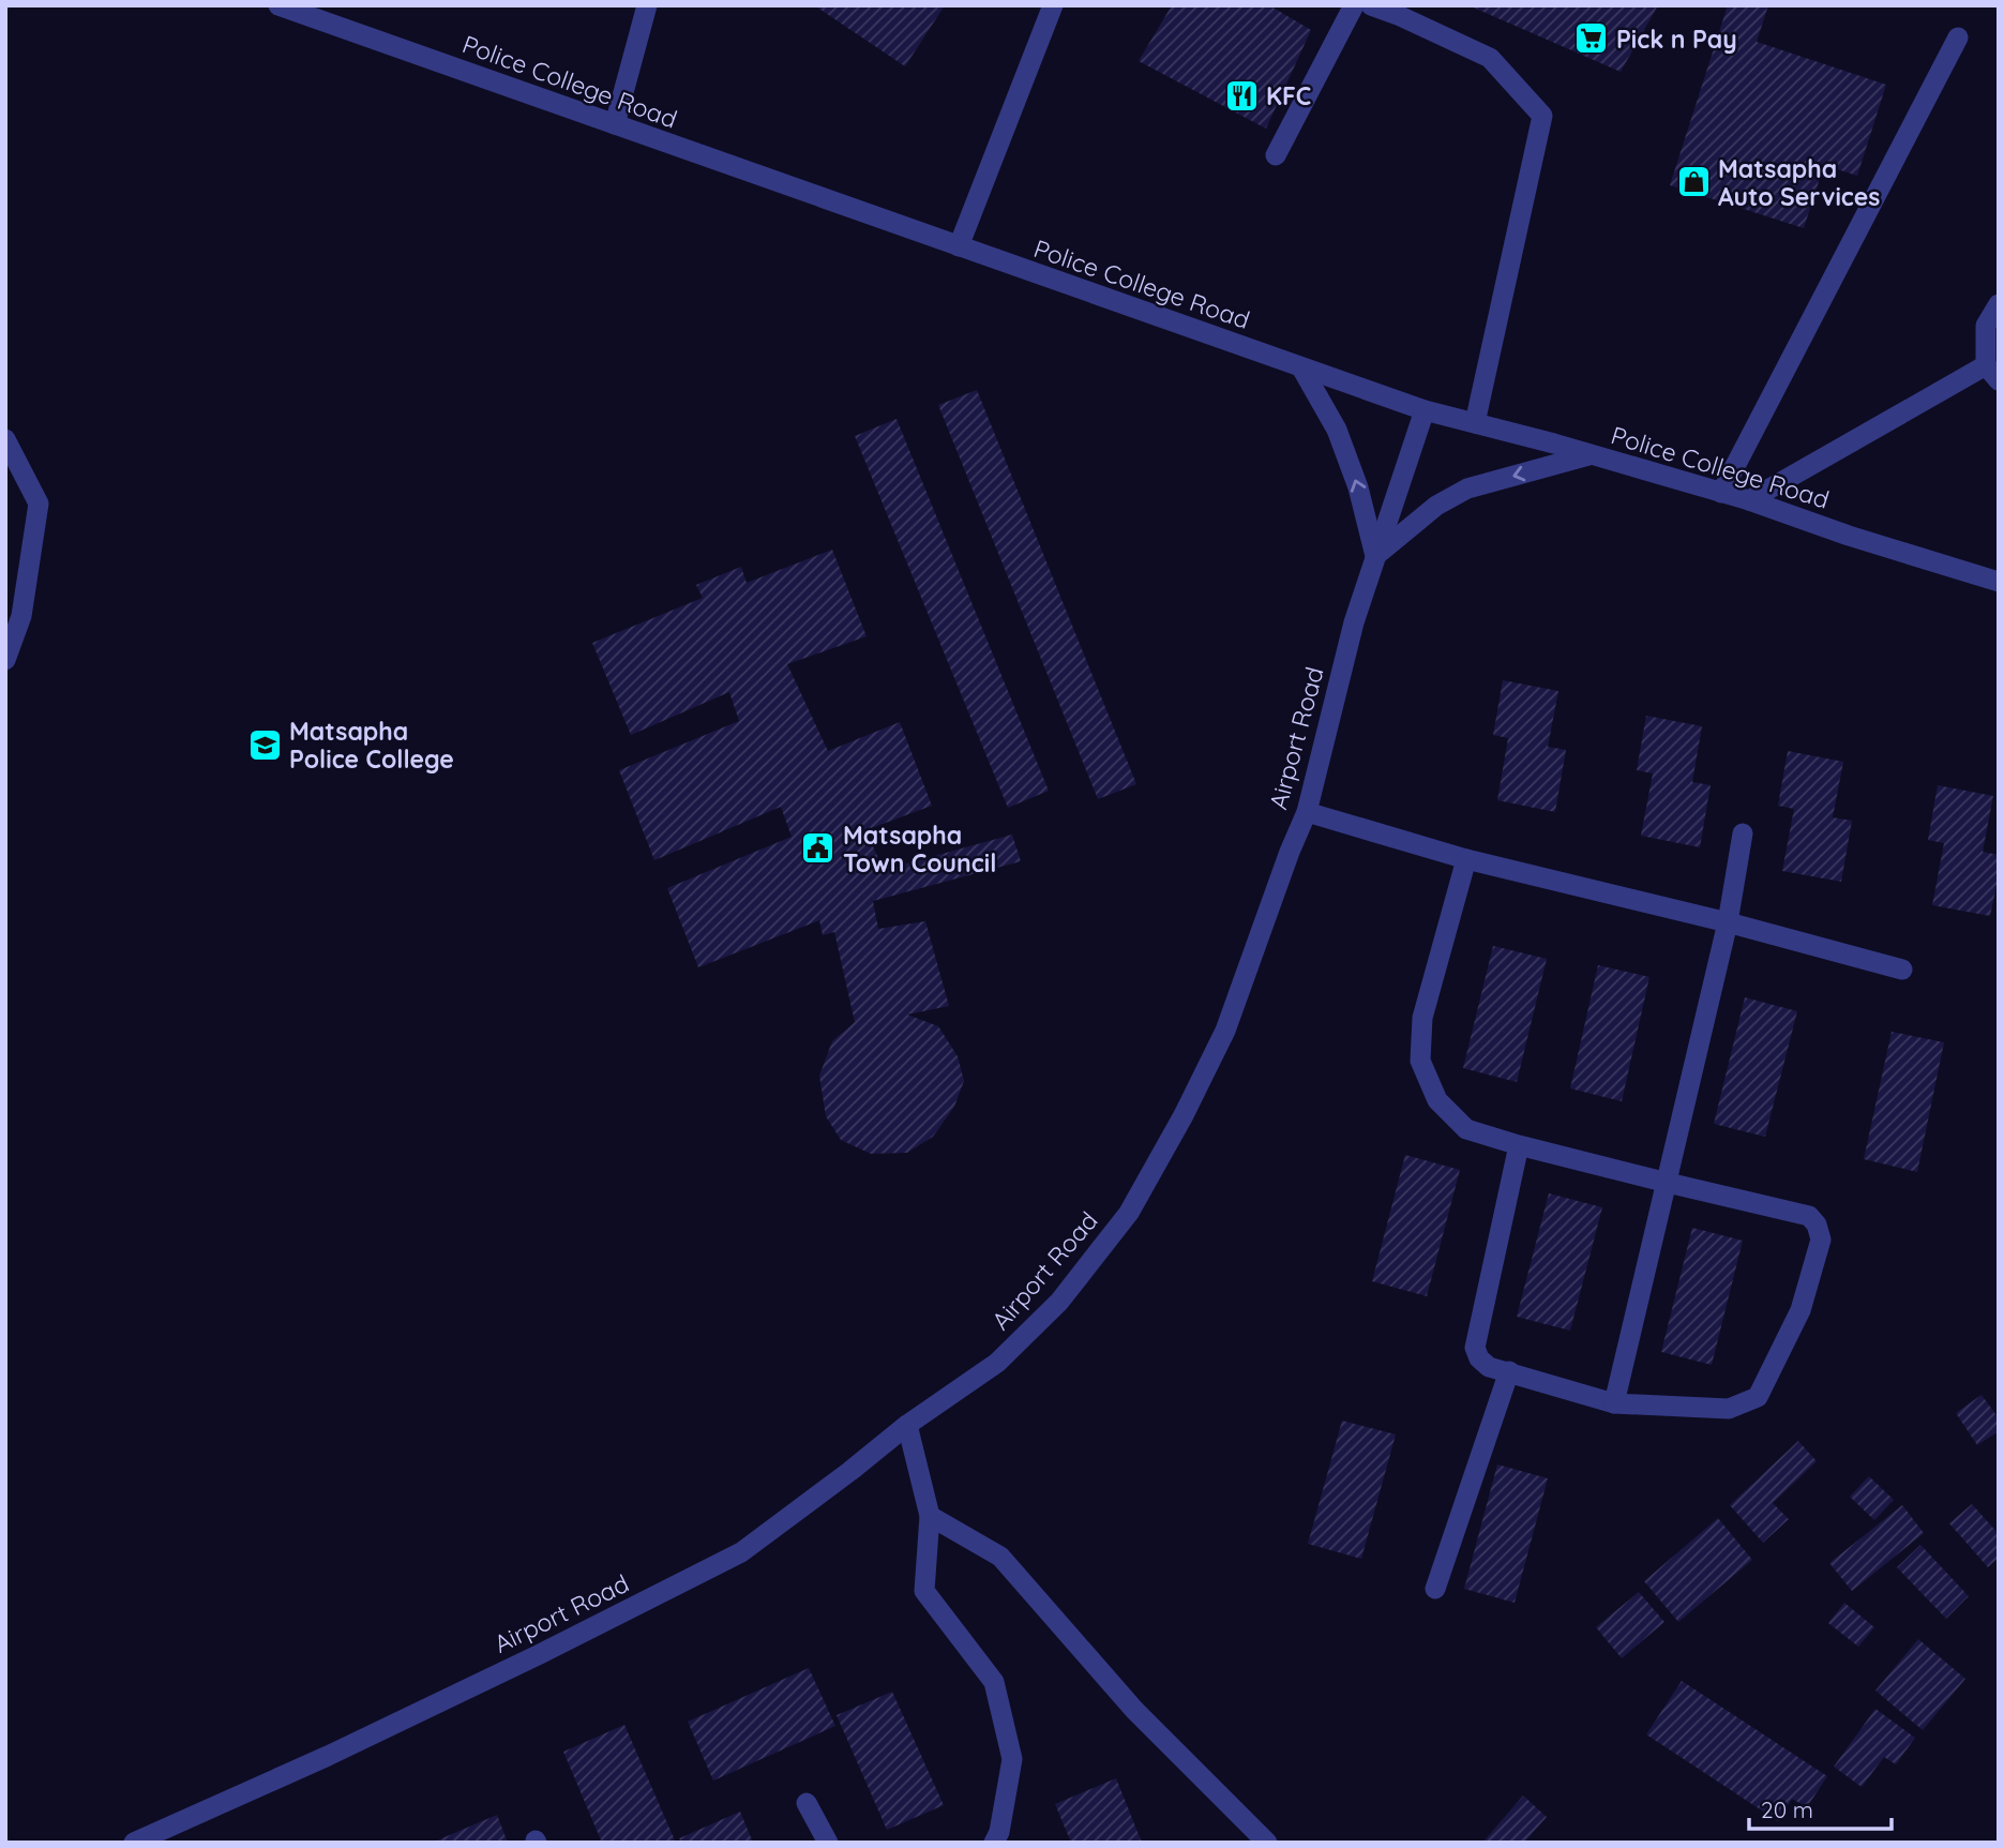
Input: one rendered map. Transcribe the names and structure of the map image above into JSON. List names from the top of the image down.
{
  "streets": {
    "street": ["Police College Road", "Airport Road"]
  },
  "crossings": [
    ["Police College Road", "Airport Road"]
  ],
  "places": {
    "supermarket": ["Pick n Pay"],
    "restaurant": ["KFC"],
    "shop": ["Matsapha Auto Services"],
    "school or university": ["Matsapha Police College"],
    "public building": ["Matsapha Town Council"]
  },
  "scale_bar": "20 m"
}
